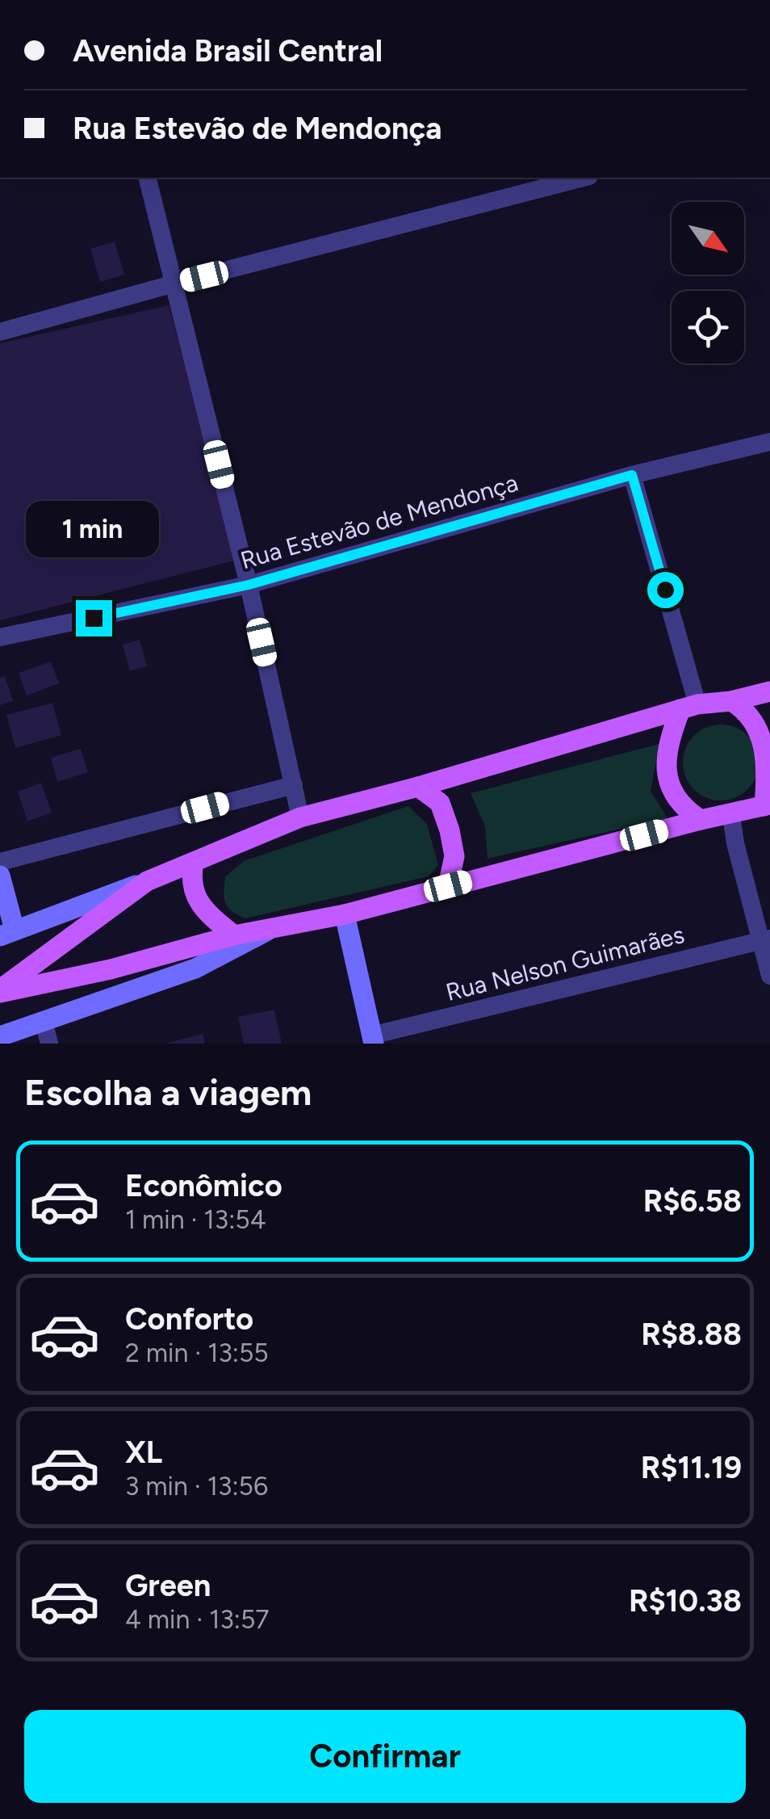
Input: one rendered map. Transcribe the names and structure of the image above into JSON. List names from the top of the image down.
{
  "streets": {
    "street": ["Rua Estevão de Mendonça", "Rua Nelson Guimarães"]
  },
  "north": "bottom right",
  "page": {
    "banner": ["Avenida Brasil Central", "Rua Estevão de Mendonça"],
    "bubble": "1 min",
    "heading": "Escolha a viagem",
    "list": [
      {
        "name": "Econômico",
        "note": "1 min · 13:54",
        "value": "R$6.58"
      },
      {
        "name": "Conforto",
        "note": "2 min · 13:55",
        "value": "R$8.88"
      },
      {
        "name": "XL",
        "note": "3 min · 13:56",
        "value": "R$11.19"
      },
      {
        "name": "Green",
        "note": "4 min · 13:57",
        "value": "R$10.38"
      }
    ],
    "buttons": "Confirmar"
  }
}
